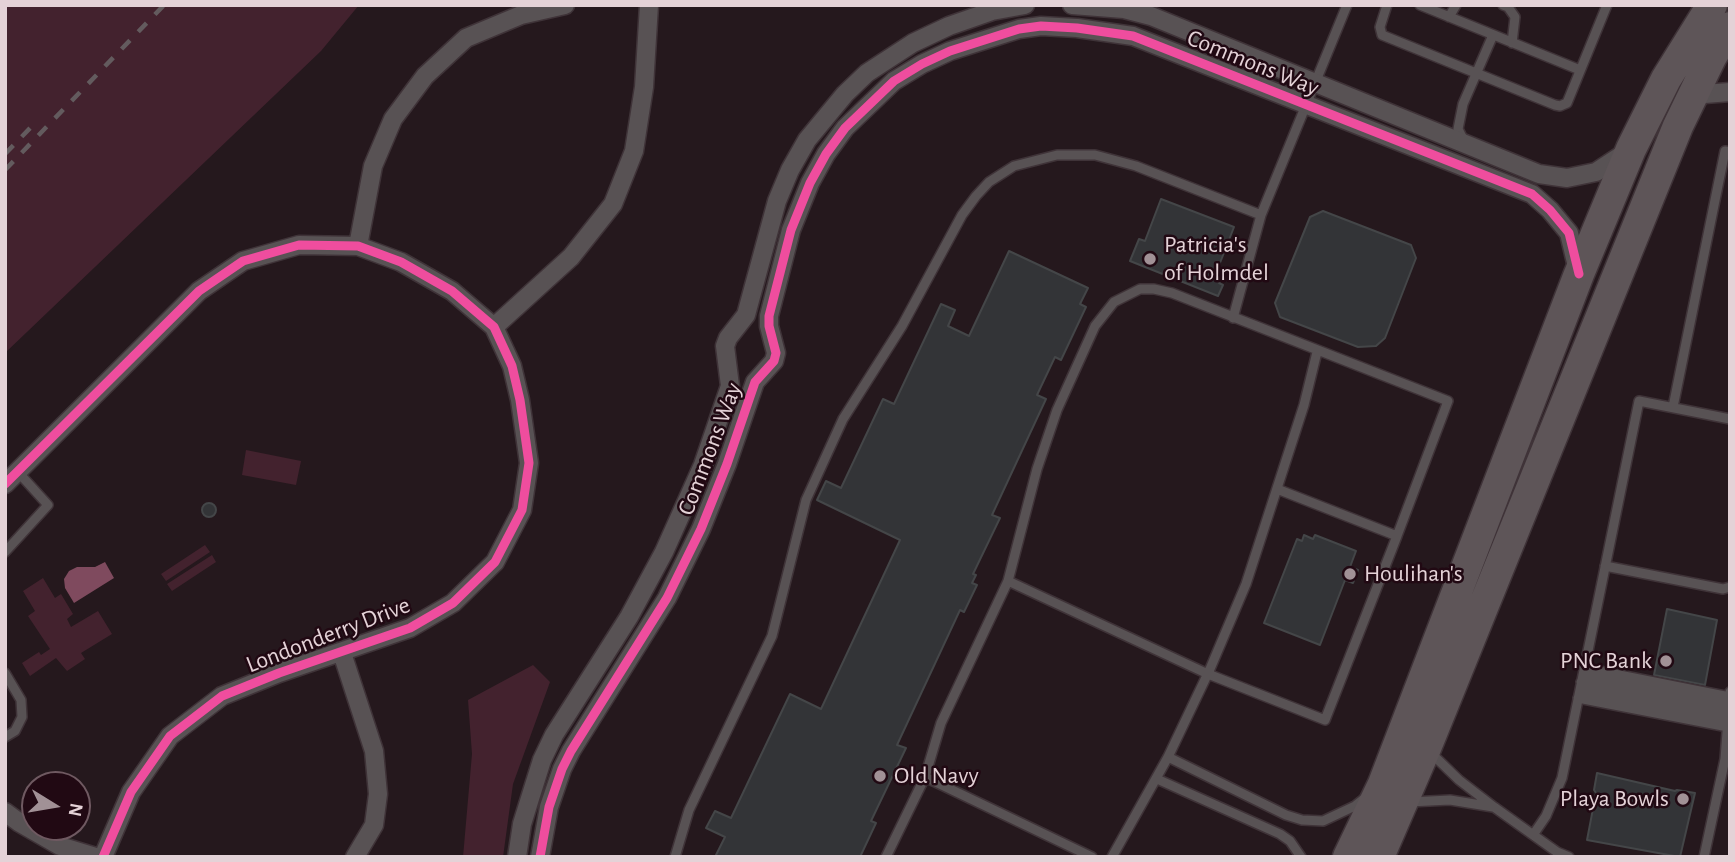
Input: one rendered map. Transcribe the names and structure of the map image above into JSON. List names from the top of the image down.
{
  "streets": {
    "street": ["Commons Way", "Londonderry Drive"]
  },
  "places": [
    "Patricia's of Holmdel",
    "Houlihan's",
    "PNC Bank",
    "Old Navy",
    "Playa Bowls"
  ],
  "north": "right"
}
